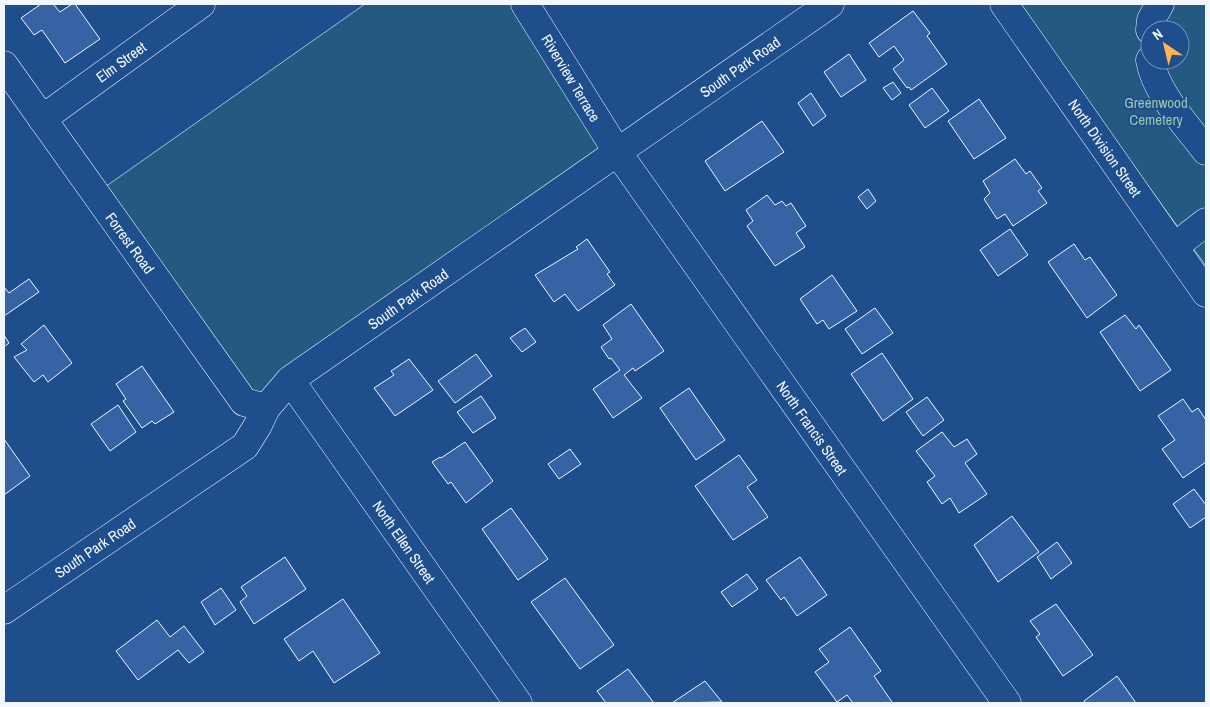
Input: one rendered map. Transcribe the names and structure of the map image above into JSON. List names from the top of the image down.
{
  "streets": {
    "street": [
      "Elm Street",
      "South Park Road",
      "Riverview Terrace",
      "North Division Street",
      "Forrest Road",
      "North Francis Street",
      "North Ellen Street"
    ]
  },
  "crossings": [
    ["Elm Street", "Forrest Road"],
    ["South Park Road", "Riverview Terrace"],
    ["South Park Road", "Forrest Road"],
    ["South Park Road", "North Francis Street"],
    ["South Park Road", "North Ellen Street"],
    ["Riverview Terrace", "North Francis Street"]
  ],
  "parks": ["Greenwood Cemetery"],
  "north": "top left"
}
